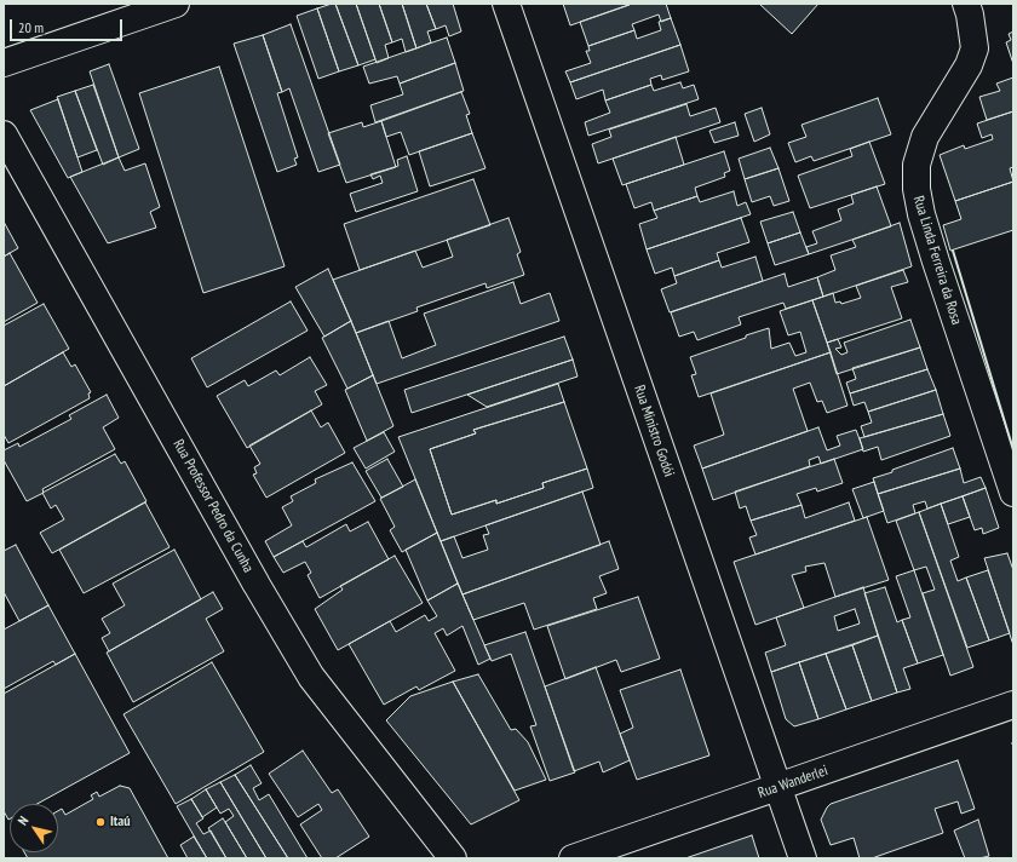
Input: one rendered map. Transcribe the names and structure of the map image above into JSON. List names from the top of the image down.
{
  "streets": {
    "street": [
      "Rua Linda Ferreira da Rosa",
      "Rua Ministro Godói",
      "Rua Professor Pedro da Cunha",
      "Rua Wanderlei"
    ]
  },
  "crossings": [
    ["Rua Ministro Godói", "Rua Wanderlei"]
  ],
  "places": ["Itaú"],
  "scale_bar": "20 m",
  "north": "top left"
}
